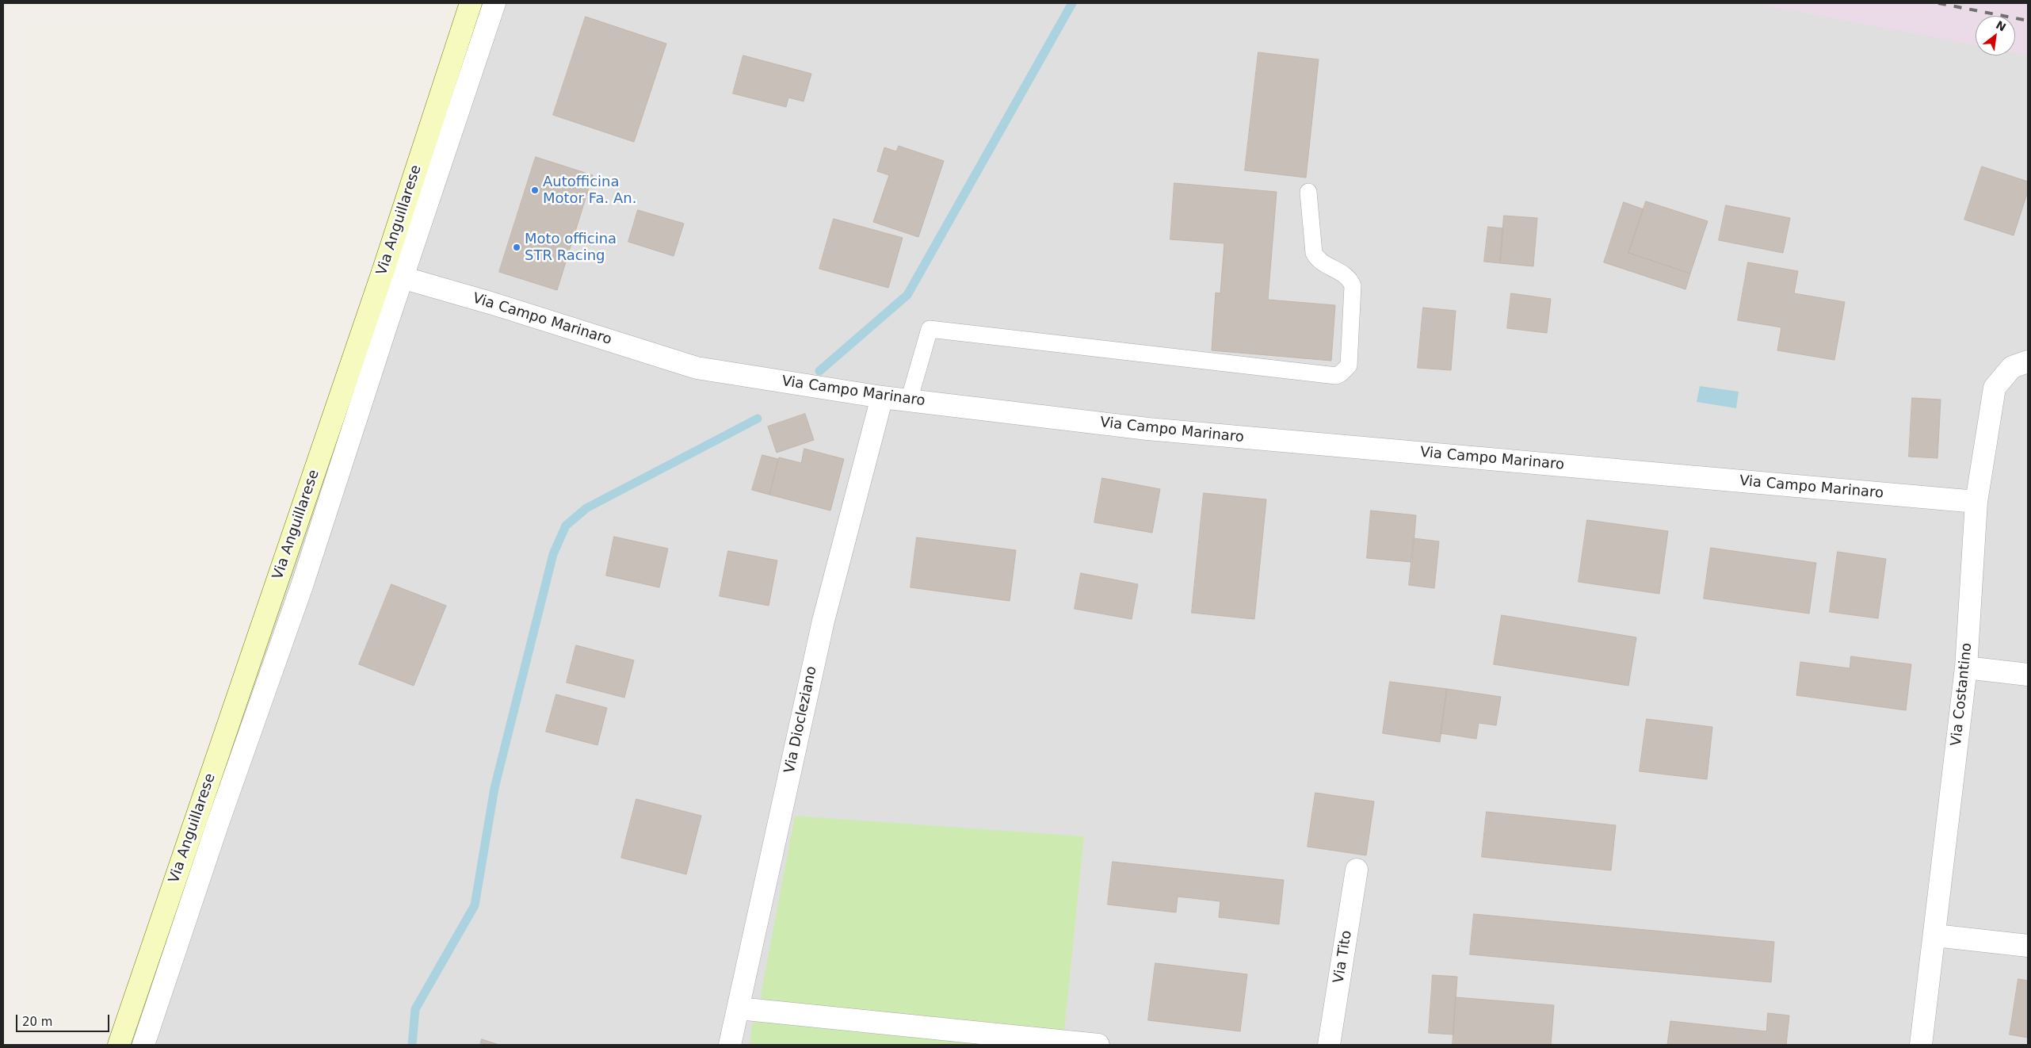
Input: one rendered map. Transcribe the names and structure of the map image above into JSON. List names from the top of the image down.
{
  "streets": {
    "main road": ["Via Anguillarese"],
    "street": [
      "Via Campo Marinaro",
      "Via Costantino",
      "Via Diocleziano",
      "Via Tito"
    ]
  },
  "crossings": [
    ["Via Anguillarese", "Via Campo Marinaro"],
    ["Via Campo Marinaro", "Via Costantino"],
    ["Via Campo Marinaro", "Via Diocleziano"]
  ],
  "places": ["Autofficina Motor Fa. An.", "Moto officina STR Racing"],
  "scale_bar": "20 m",
  "north": "top right"
}
